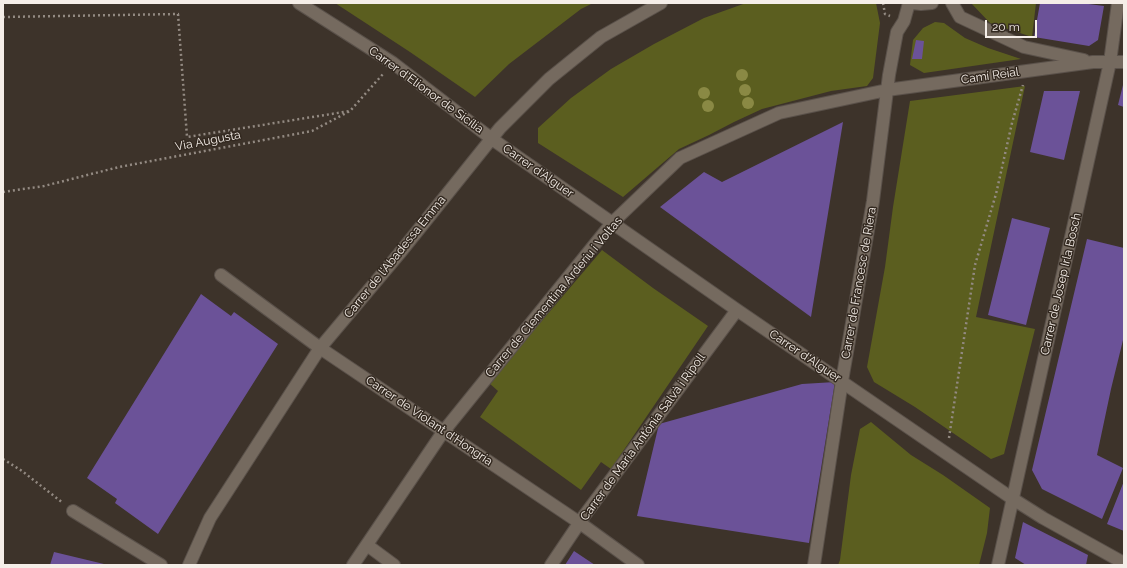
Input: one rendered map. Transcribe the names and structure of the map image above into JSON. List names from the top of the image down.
{
  "streets": {
    "street": [
      "Camí Reial",
      "Carrer d'Elionor de Sicília",
      "Carrer d'Alguer",
      "Carrer de l'Abadessa Emma",
      "Carrer de Francesc de Riera",
      "Carrer de Josep Irla Bosch",
      "Carrer de Clementina Arderiu i Voltas",
      "Carrer de Violant d'Hongria",
      "Carrer de Maria Antónia Salvà i Ripoll"
    ],
    "path": ["Via Augusta"]
  },
  "crossings": [
    ["Camí Reial", "Carrer de Francesc de Riera"],
    ["Camí Reial", "Carrer de Josep Irla Bosch"],
    ["Camí Reial", "Carrer de Clementina Arderiu i Voltas"],
    ["Carrer d'Elionor de Sicília", "Via Augusta"],
    ["Carrer d'Elionor de Sicília", "Carrer d'Alguer"],
    ["Carrer d'Elionor de Sicília", "Carrer de l'Abadessa Emma"],
    ["Carrer d'Alguer", "Carrer de l'Abadessa Emma"],
    ["Carrer d'Alguer", "Carrer de Francesc de Riera"],
    ["Carrer d'Alguer", "Carrer de Josep Irla Bosch"],
    ["Carrer d'Alguer", "Carrer de Clementina Arderiu i Voltas"],
    ["Carrer d'Alguer", "Carrer de Maria Antónia Salvà i Ripoll"],
    ["Carrer de l'Abadessa Emma", "Carrer de Violant d'Hongria"],
    ["Carrer de Francesc de Riera", "Carrer de Clementina Arderiu i Voltas"],
    ["Carrer de Clementina Arderiu i Voltas", "Carrer de Violant d'Hongria"],
    ["Carrer de Violant d'Hongria", "Carrer de Maria Antónia Salvà i Ripoll"]
  ],
  "scale_bar": "20 m"
}
